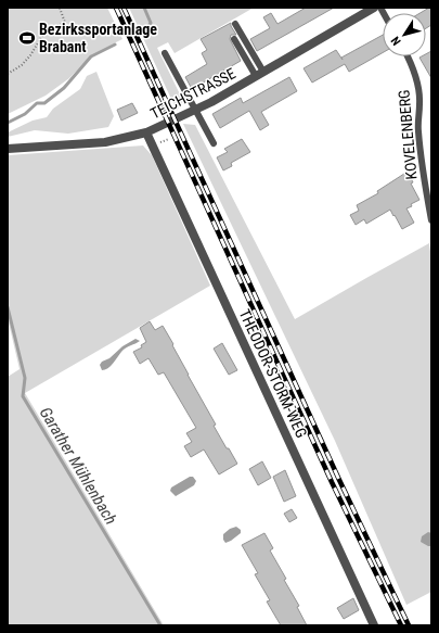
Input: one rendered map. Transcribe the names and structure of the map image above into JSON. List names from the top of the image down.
{
  "streets": {
    "street": ["TEICHSTRASSE", "THEODOR-STORM-WEG"],
    "lane": ["KOVELENBERG"]
  },
  "crossings": [
    ["TEICHSTRASSE", "THEODOR-STORM-WEG"]
  ],
  "water": ["Garather Mühlenbach"],
  "places": {
    "sports": ["Bezirkssportanlage Brabant"]
  },
  "north": "bottom left"
}
